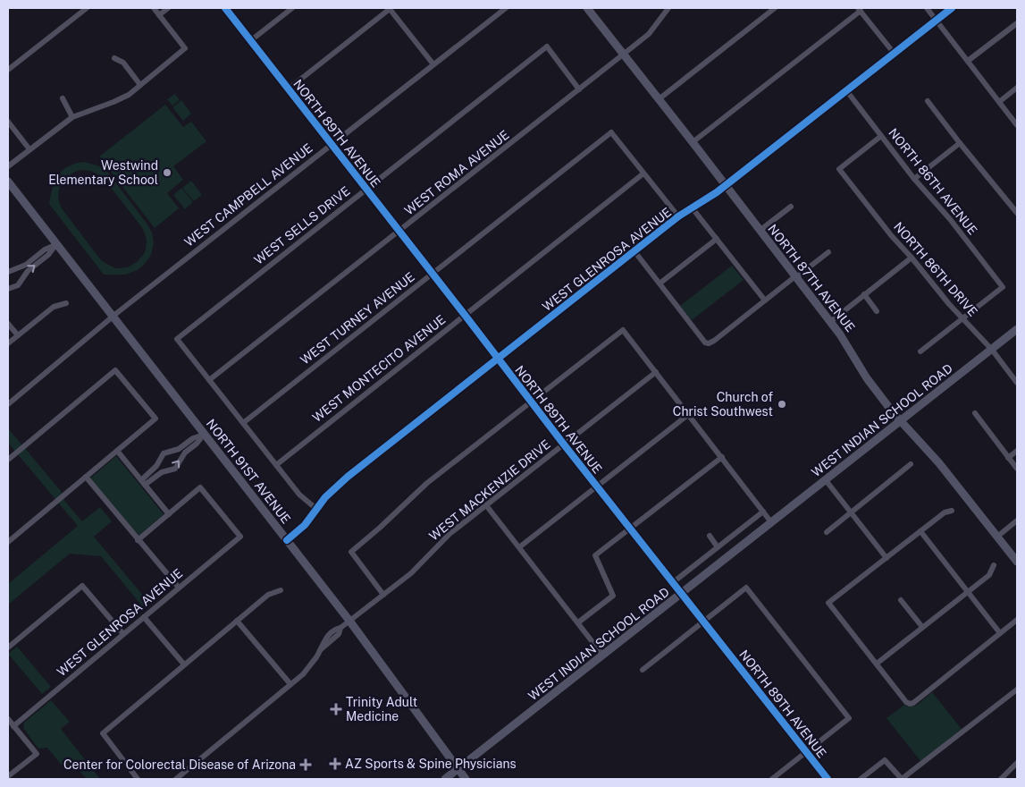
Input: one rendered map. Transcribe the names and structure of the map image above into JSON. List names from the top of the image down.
{
  "streets": {
    "main road": ["NORTH 87TH AVENUE", "WEST INDIAN SCHOOL ROAD", "NORTH 91ST AVENUE"],
    "street": [
      "NORTH 89TH AVENUE",
      "WEST ROMA AVENUE",
      "NORTH 86TH AVENUE",
      "WEST CAMPBELL AVENUE",
      "WEST SELLS DRIVE",
      "WEST GLENROSA AVENUE",
      "NORTH 86TH DRIVE",
      "WEST TURNEY AVENUE",
      "WEST MONTECITO AVENUE",
      "WEST MACKENZIE DRIVE"
    ]
  },
  "crossings": [
    ["NORTH 89TH AVENUE", "WEST ROMA AVENUE"],
    ["NORTH 89TH AVENUE", "WEST CAMPBELL AVENUE"],
    ["NORTH 89TH AVENUE", "WEST SELLS DRIVE"],
    ["NORTH 89TH AVENUE", "WEST GLENROSA AVENUE"],
    ["NORTH 89TH AVENUE", "WEST TURNEY AVENUE"],
    ["NORTH 89TH AVENUE", "WEST MONTECITO AVENUE"],
    ["NORTH 89TH AVENUE", "WEST INDIAN SCHOOL ROAD"],
    ["NORTH 89TH AVENUE", "WEST MACKENZIE DRIVE"],
    ["WEST ROMA AVENUE", "WEST SELLS DRIVE"],
    ["WEST ROMA AVENUE", "NORTH 87TH AVENUE"],
    ["NORTH 86TH AVENUE", "WEST GLENROSA AVENUE"],
    ["NORTH 86TH AVENUE", "NORTH 86TH DRIVE"],
    ["WEST CAMPBELL AVENUE", "NORTH 91ST AVENUE"],
    ["WEST GLENROSA AVENUE", "NORTH 87TH AVENUE"],
    ["WEST GLENROSA AVENUE", "NORTH 91ST AVENUE"],
    ["NORTH 86TH DRIVE", "WEST INDIAN SCHOOL ROAD"],
    ["NORTH 87TH AVENUE", "WEST INDIAN SCHOOL ROAD"],
    ["WEST TURNEY AVENUE", "WEST MONTECITO AVENUE"],
    ["WEST INDIAN SCHOOL ROAD", "NORTH 91ST AVENUE"],
    ["NORTH 91ST AVENUE", "WEST MACKENZIE DRIVE"]
  ],
  "places": {
    "other": ["Westwind Elementary School", "Church of Christ Southwest"],
    "health": ["Trinity Adult Medicine", "AZ Sports & Spine Physicians", "Center for Colorectal Disease of Arizona"]
  }
}
